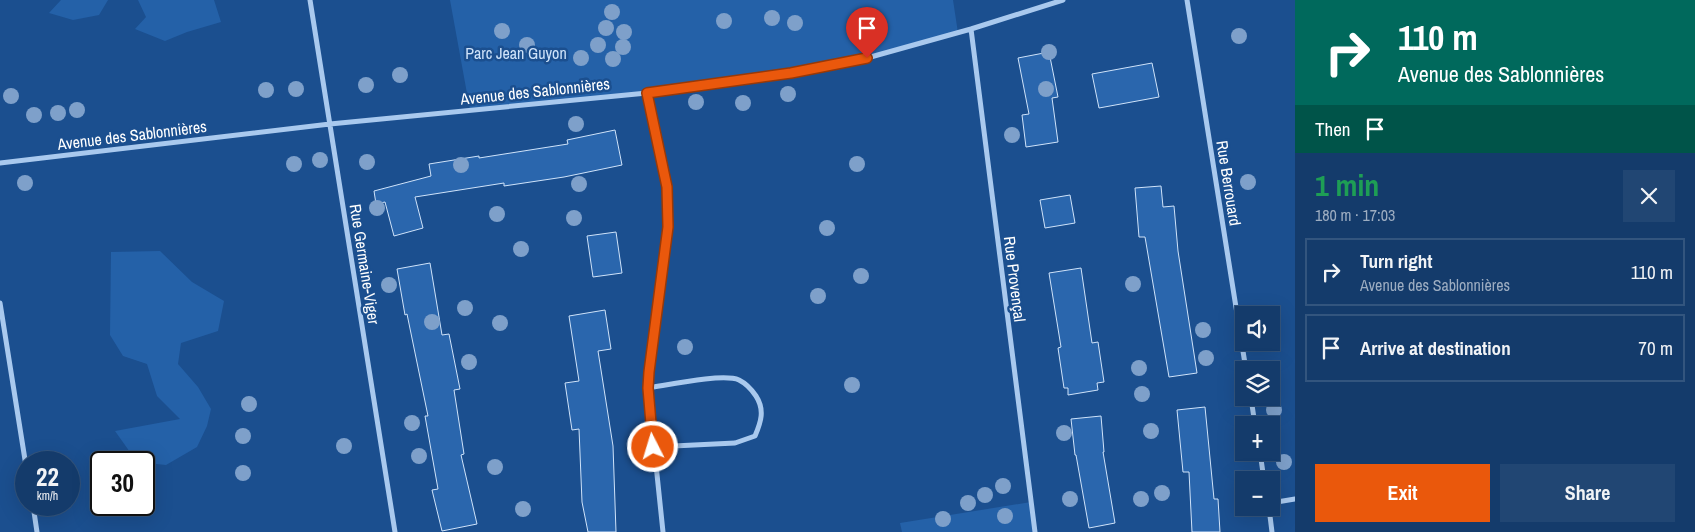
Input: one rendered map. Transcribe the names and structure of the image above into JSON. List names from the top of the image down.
{
  "streets": {
    "street": [
      "Avenue des Sablonnières",
      "Rue Berrouard",
      "Rue Germaine-Viger",
      "Rue Provençal"
    ]
  },
  "crossings": [
    ["Avenue des Sablonnières", "Rue Germaine-Viger"],
    ["Avenue des Sablonnières", "Rue Provençal"]
  ],
  "parks": ["Parc Jean Guyon"],
  "page": {
    "turn": ["110 m", "Avenue des Sablonnières"],
    "then": "Then",
    "heading": ["1 min", "180 m · 17:03"],
    "list": [
      {
        "name": "Turn right",
        "note": "Avenue des Sablonnières",
        "value": "110 m"
      },
      {
        "name": "Arrive at destination",
        "value": "70 m"
      }
    ],
    "map_buttons": ["+", "−"],
    "speed": "22 km/h",
    "limit": "30",
    "buttons": ["Exit", "Share"]
  }
}
